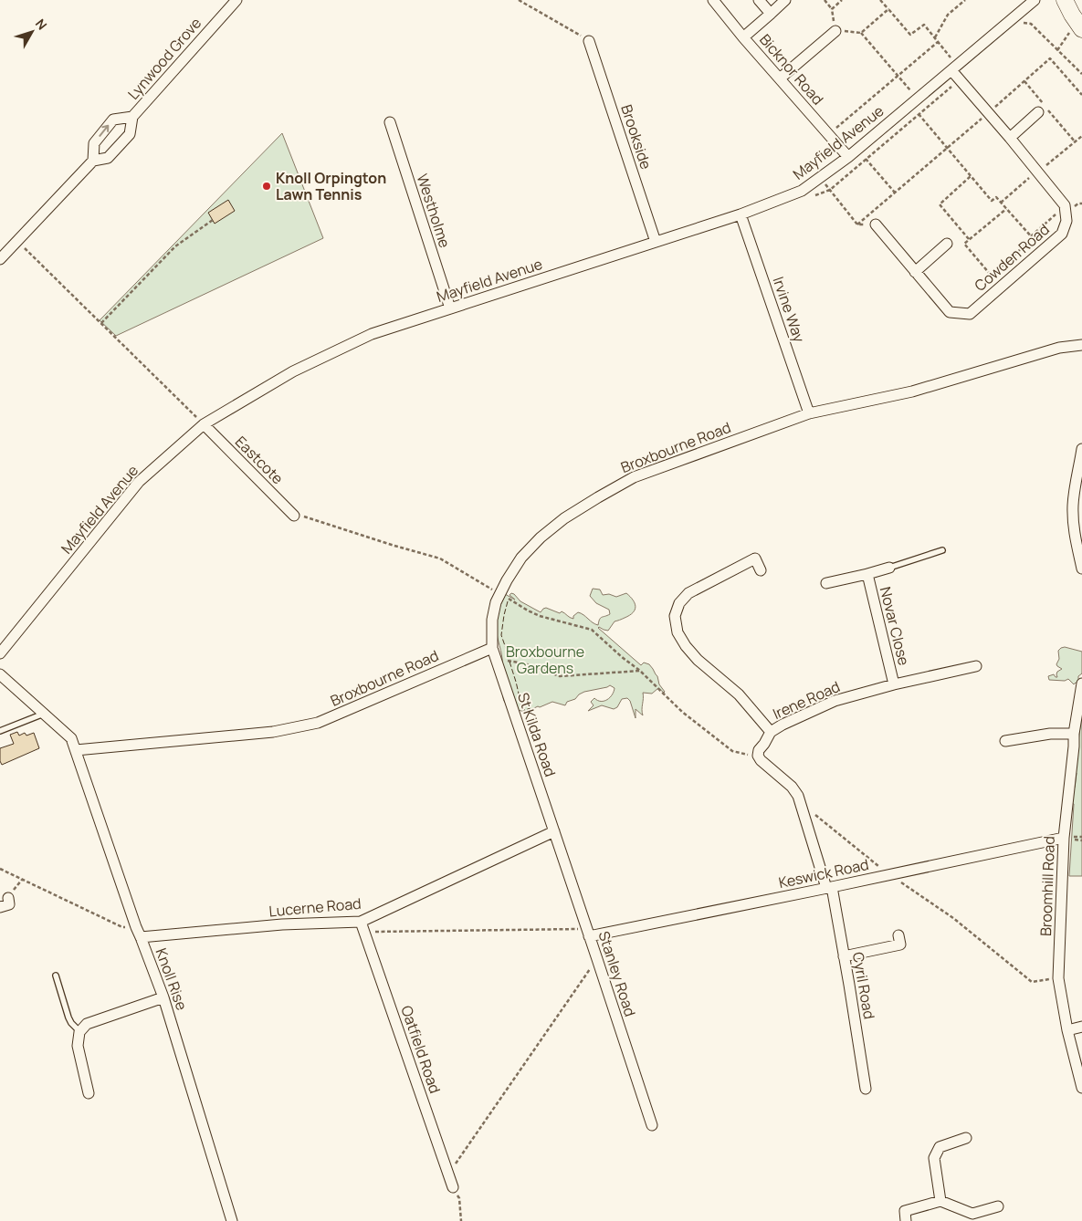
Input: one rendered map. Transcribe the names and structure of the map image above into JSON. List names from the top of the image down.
{
  "streets": {
    "street": [
      "Lynwood Grove",
      "Bicknor Road",
      "Brookside",
      "Mayfield Avenue",
      "Westholme",
      "Cowden Road",
      "Irvine Way",
      "Broxbourne Road",
      "Eastcote",
      "Novar Close",
      "Irene Road",
      "St Kilda Road",
      "Keswick Road",
      "Broomhill Road",
      "Lucerne Road",
      "Stanley Road",
      "Knoll Rise",
      "Cyril Road",
      "Oatfield Road"
    ]
  },
  "crossings": [
    ["Bicknor Road", "Mayfield Avenue"],
    ["Brookside", "Mayfield Avenue"],
    ["Mayfield Avenue", "Westholme"],
    ["Mayfield Avenue", "Irvine Way"],
    ["Mayfield Avenue", "Eastcote"],
    ["Irvine Way", "Broxbourne Road"],
    ["Broxbourne Road", "St Kilda Road"],
    ["Broxbourne Road", "Knoll Rise"],
    ["Novar Close", "Irene Road"],
    ["St Kilda Road", "Lucerne Road"],
    ["St Kilda Road", "Stanley Road"],
    ["Keswick Road", "Broomhill Road"],
    ["Keswick Road", "Stanley Road"],
    ["Keswick Road", "Cyril Road"],
    ["Lucerne Road", "Stanley Road"],
    ["Lucerne Road", "Knoll Rise"],
    ["Lucerne Road", "Oatfield Road"]
  ],
  "parks": ["Broxbourne Gardens"],
  "places": ["Knoll Orpington Lawn Tennis"],
  "north": "top right"
}
